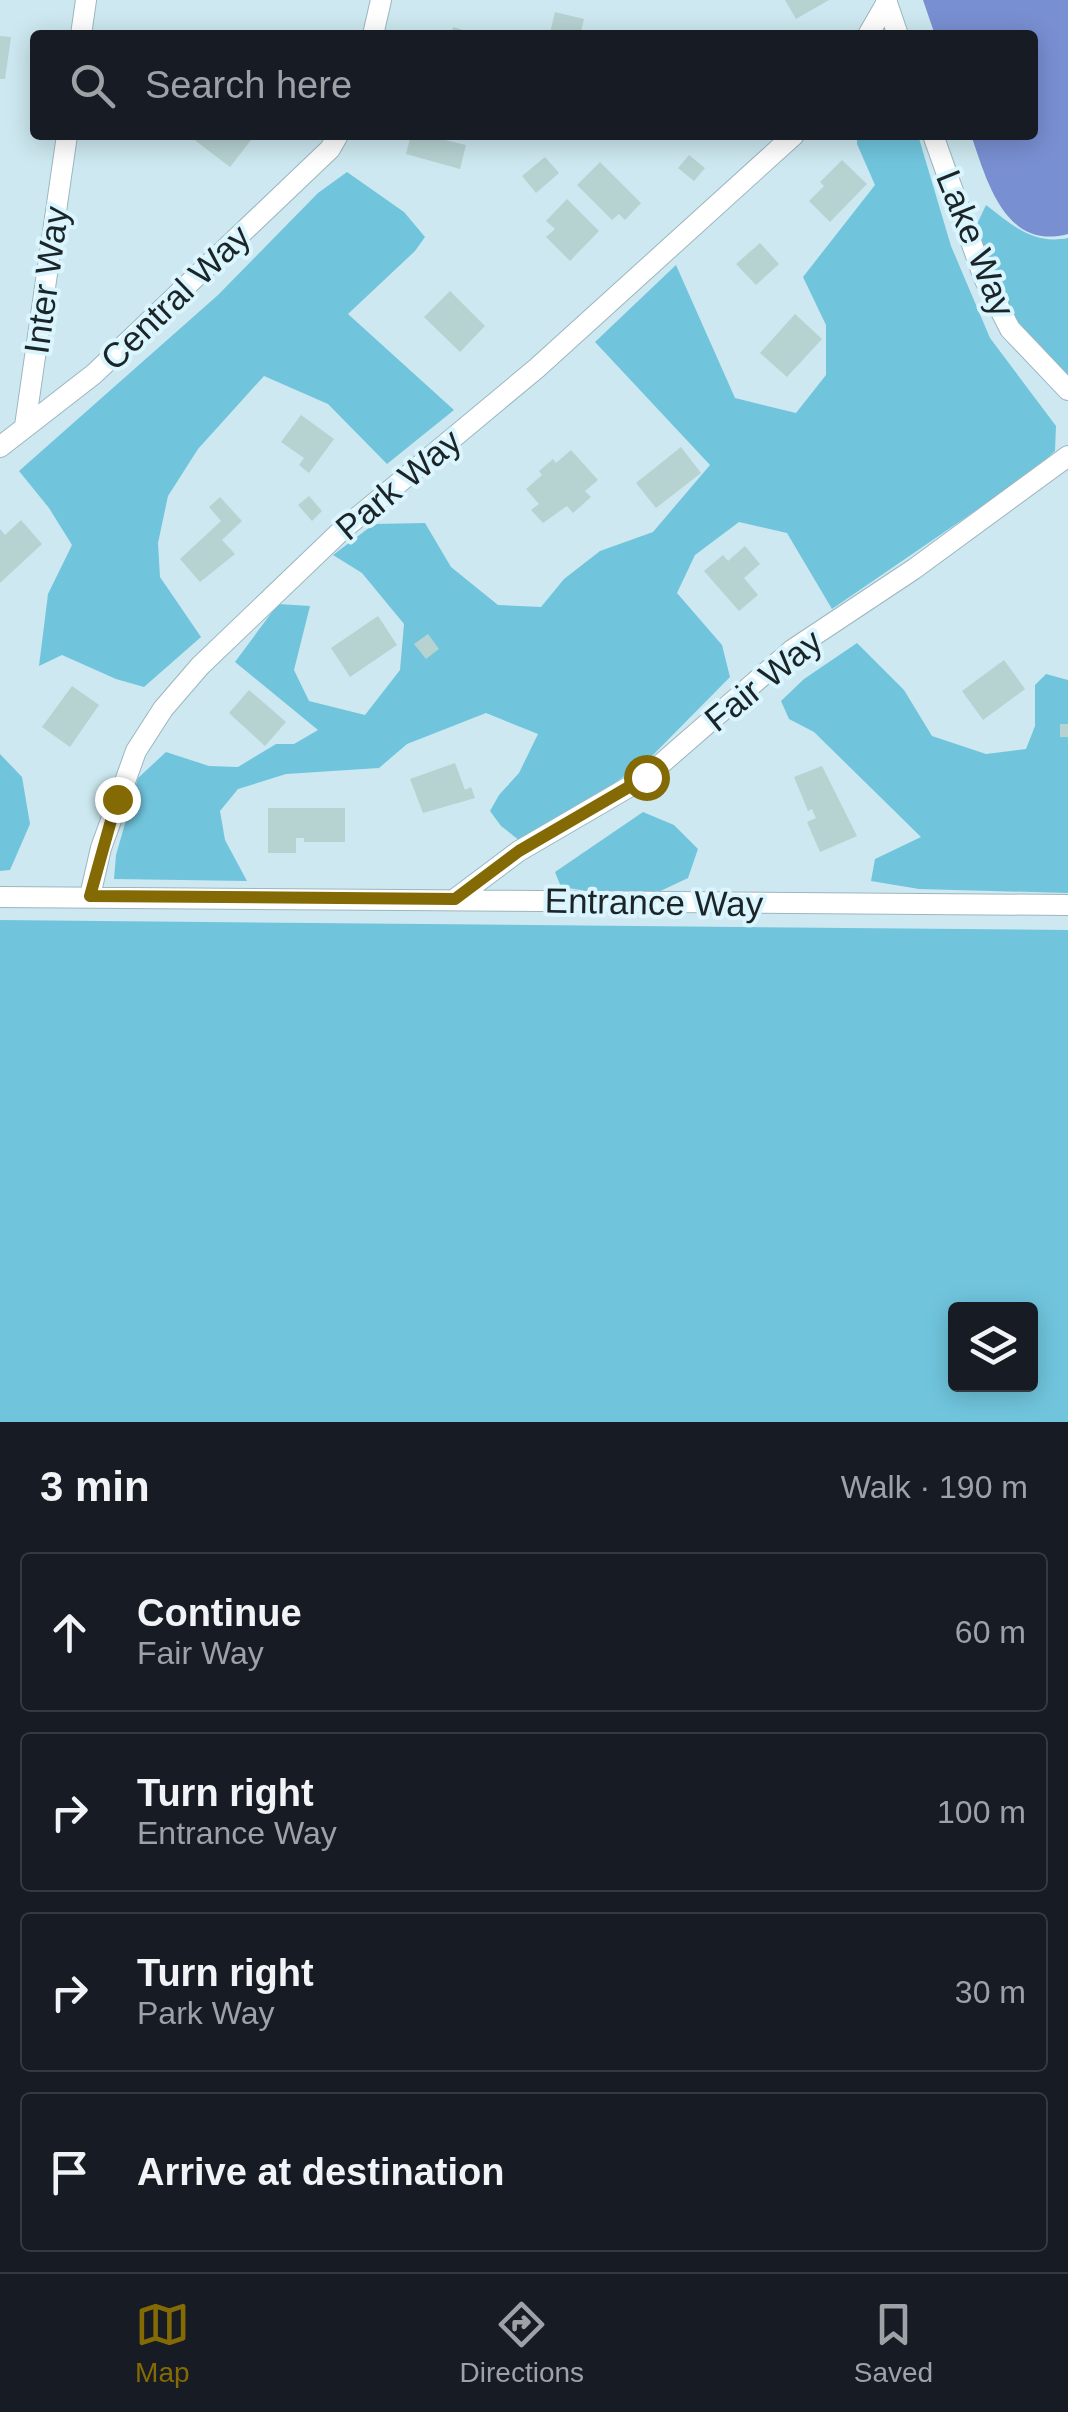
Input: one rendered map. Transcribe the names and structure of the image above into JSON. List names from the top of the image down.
{
  "streets": {
    "street": [
      "Lake Way",
      "Inter Way",
      "Central Way",
      "Park Way",
      "Fair Way",
      "Entrance Way"
    ]
  },
  "crossings": [
    ["Inter Way", "Central Way"],
    ["Park Way", "Entrance Way"],
    ["Fair Way", "Entrance Way"]
  ],
  "page": {
    "search": "Search here",
    "heading": ["3 min", "Walk · 190 m"],
    "list": [
      ["Continue", "Fair Way", "60 m"],
      ["Turn right", "Entrance Way", "100 m"],
      ["Turn right", "Park Way", "30 m"],
      "Arrive at destination"
    ],
    "nav": ["Map", "Directions", "Saved"]
  }
}
